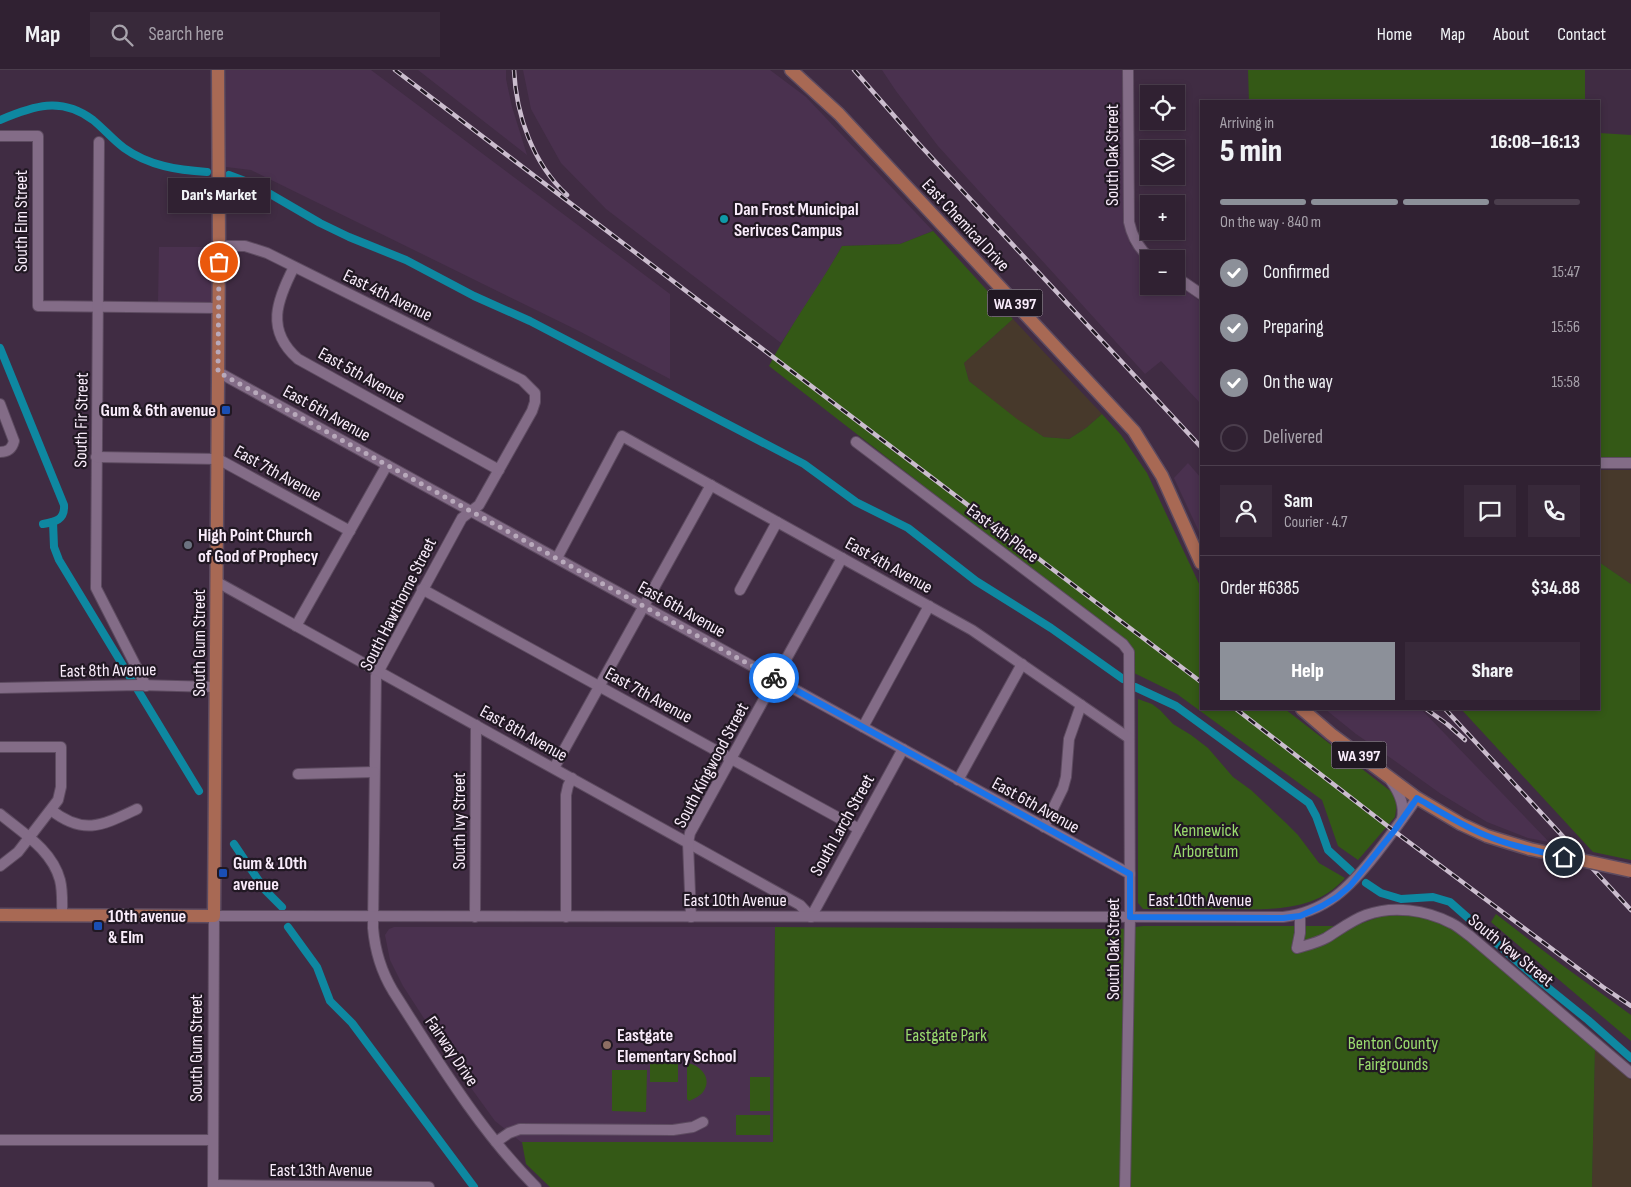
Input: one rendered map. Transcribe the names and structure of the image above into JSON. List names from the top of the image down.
{
  "streets": {
    "main road": [
      "East Chemical Drive",
      "WA 397",
      "South Gum Street",
      "East 10th Avenue"
    ],
    "street": [
      "South Oak Street",
      "South Elm Street",
      "East 4th Avenue",
      "East 5th Avenue",
      "East 6th Avenue",
      "South Fir Street",
      "East 7th Avenue",
      "East 4th Place",
      "South Hawthorne Street",
      "East 8th Avenue",
      "South Kingwood Street",
      "South Ivy Street",
      "South Larch Street",
      "South Yew Street",
      "Fairway Drive",
      "East 13th Avenue"
    ]
  },
  "crossings": [
    ["South Oak Street", "East 4th Avenue"],
    ["South Oak Street", "East 6th Avenue"],
    ["South Oak Street", "East 4th Place"],
    ["South Oak Street", "East 10th Avenue"],
    ["South Elm Street", "South Fir Street"],
    ["East 4th Avenue", "East 5th Avenue"],
    ["East 4th Avenue", "East 6th Avenue"],
    ["East 4th Avenue", "South Hawthorne Street"],
    ["East 4th Avenue", "South Gum Street"],
    ["East 4th Avenue", "South Kingwood Street"],
    ["WA 397", "East 10th Avenue"],
    ["East 5th Avenue", "South Hawthorne Street"],
    ["East 6th Avenue", "South Hawthorne Street"],
    ["East 6th Avenue", "South Gum Street"],
    ["East 6th Avenue", "South Kingwood Street"],
    ["East 6th Avenue", "South Larch Street"],
    ["South Fir Street", "East 7th Avenue"],
    ["South Fir Street", "East 8th Avenue"],
    ["East 7th Avenue", "South Hawthorne Street"],
    ["East 7th Avenue", "South Gum Street"],
    ["East 7th Avenue", "South Kingwood Street"],
    ["East 7th Avenue", "South Larch Street"],
    ["South Hawthorne Street", "East 8th Avenue"],
    ["South Hawthorne Street", "East 10th Avenue"],
    ["South Hawthorne Street", "Fairway Drive"],
    ["South Gum Street", "East 8th Avenue"],
    ["South Gum Street", "East 10th Avenue"],
    ["South Gum Street", "East 13th Avenue"],
    ["East 8th Avenue", "South Kingwood Street"],
    ["East 8th Avenue", "South Ivy Street"],
    ["East 8th Avenue", "South Larch Street"],
    ["East 8th Avenue", "East 10th Avenue"],
    ["South Kingwood Street", "East 10th Avenue"],
    ["South Ivy Street", "East 10th Avenue"],
    ["South Larch Street", "East 10th Avenue"],
    ["East 10th Avenue", "South Yew Street"],
    ["East 10th Avenue", "Fairway Drive"]
  ],
  "parks": ["Kennewick Arboretum", "Eastgate Park", "Benton County Fairgrounds"],
  "places": {
    "other": [
      "Dan Frost Municipal Serivces Campus",
      "Dan's Market",
      "High Point Church of God of Prophecy",
      "Eastgate Elementary School"
    ],
    "transit": ["Gum & 6th avenue", "Gum & 10th avenue", "10th avenue & Elm"]
  },
  "page": {
    "header": "Map",
    "search": "Search here",
    "nav": [
      "Home",
      "Map",
      "About",
      "Contact"
    ],
    "map_buttons": ["+", "−"],
    "heading": ["5 min", "Arriving in", "16:08–16:13"],
    "panel": [
      "Sam",
      "Courier · 4.7",
      "Order #6385",
      "$34.88"
    ],
    "bubble": "Dan's Market",
    "bar": "On the way · 840 m",
    "list": [
      ["Confirmed", "15:47"],
      ["Preparing", "15:56"],
      ["On the way", "15:58"],
      "Delivered"
    ],
    "buttons": ["Help", "Share"]
  }
}
